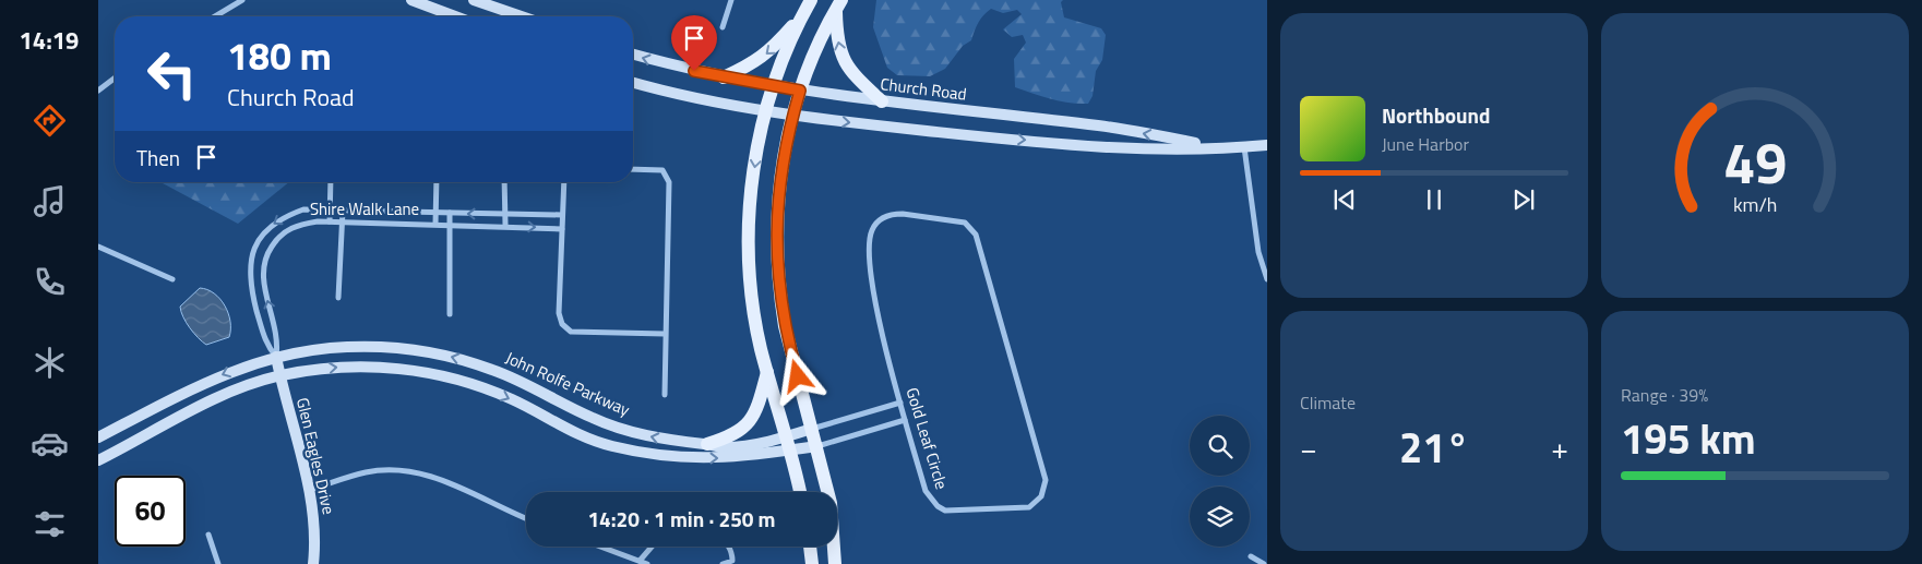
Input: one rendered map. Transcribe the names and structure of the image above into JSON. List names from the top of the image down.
{
  "streets": {
    "main road": ["Church Road", "John Rolfe Parkway", "Glen Eagles Drive"],
    "street": ["Shire Walk Lane", "Gold Leaf Circle"]
  },
  "crossings": [
    ["Shire Walk Lane", "John Rolfe Parkway"],
    ["Shire Walk Lane", "Glen Eagles Drive"],
    ["John Rolfe Parkway", "Glen Eagles Drive"]
  ],
  "page": {
    "tabs": "14:19",
    "turn": ["180 m", "Church Road"],
    "song": ["Northbound", "June Harbor"],
    "then": "Then",
    "tile": [
      "Climate",
      ["Range · 39%", "195 km"]
    ],
    "heat": ["−", "21°", "+"],
    "limit": "60",
    "trip": "14:20 · 1 min · 250 m",
    "gauge": ["49", "km/h"]
  }
}
